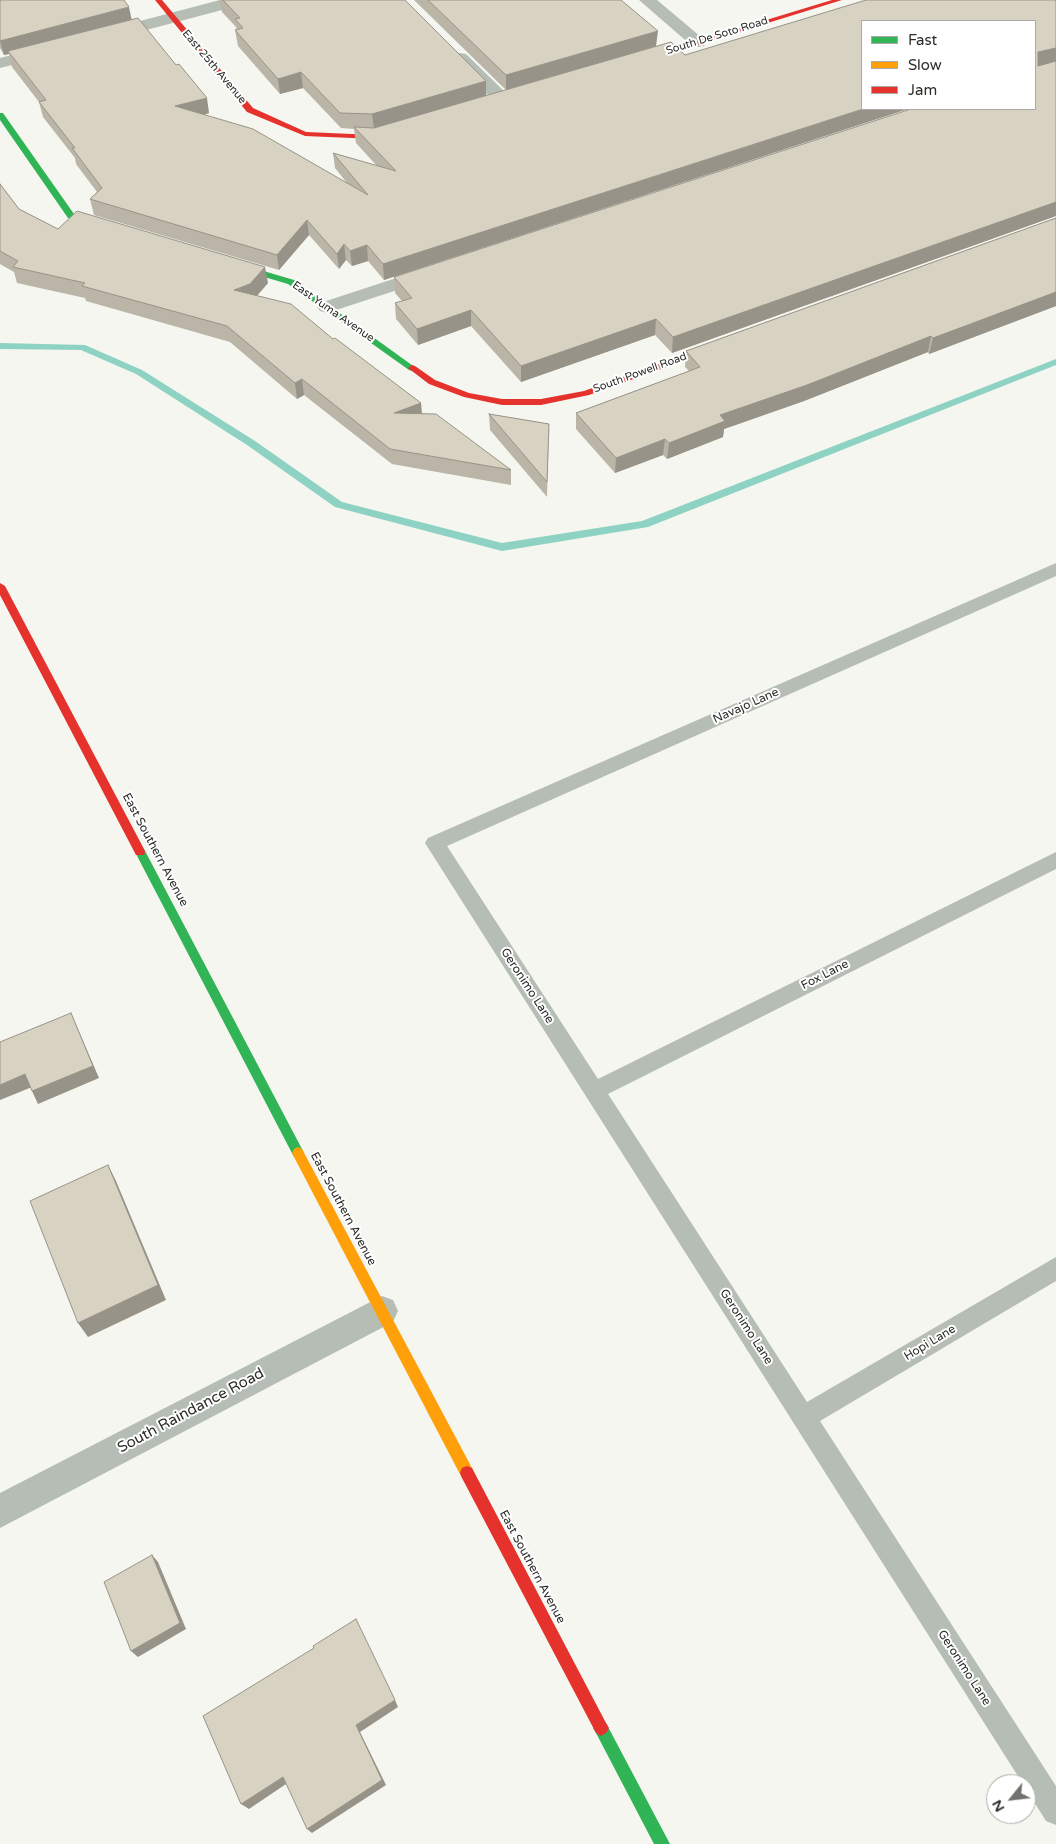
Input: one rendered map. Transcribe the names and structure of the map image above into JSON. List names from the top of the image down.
{
  "streets": {
    "street": [
      "South De Soto Road",
      "East 25th Avenue",
      "East Yuma Avenue",
      "South Powell Road",
      "East Southern Avenue",
      "South Raindance Road"
    ],
    "lane": [
      "Navajo Lane",
      "Fox Lane",
      "Geronimo Lane",
      "Hopi Lane"
    ]
  },
  "crossings": [
    ["East Yuma Avenue", "South Powell Road"],
    ["Navajo Lane", "Geronimo Lane"],
    ["East Southern Avenue", "South Raindance Road"],
    ["Fox Lane", "Geronimo Lane"],
    ["Geronimo Lane", "Hopi Lane"]
  ],
  "legend": ["Fast", "Slow", "Jam"],
  "north": "bottom left"
}
